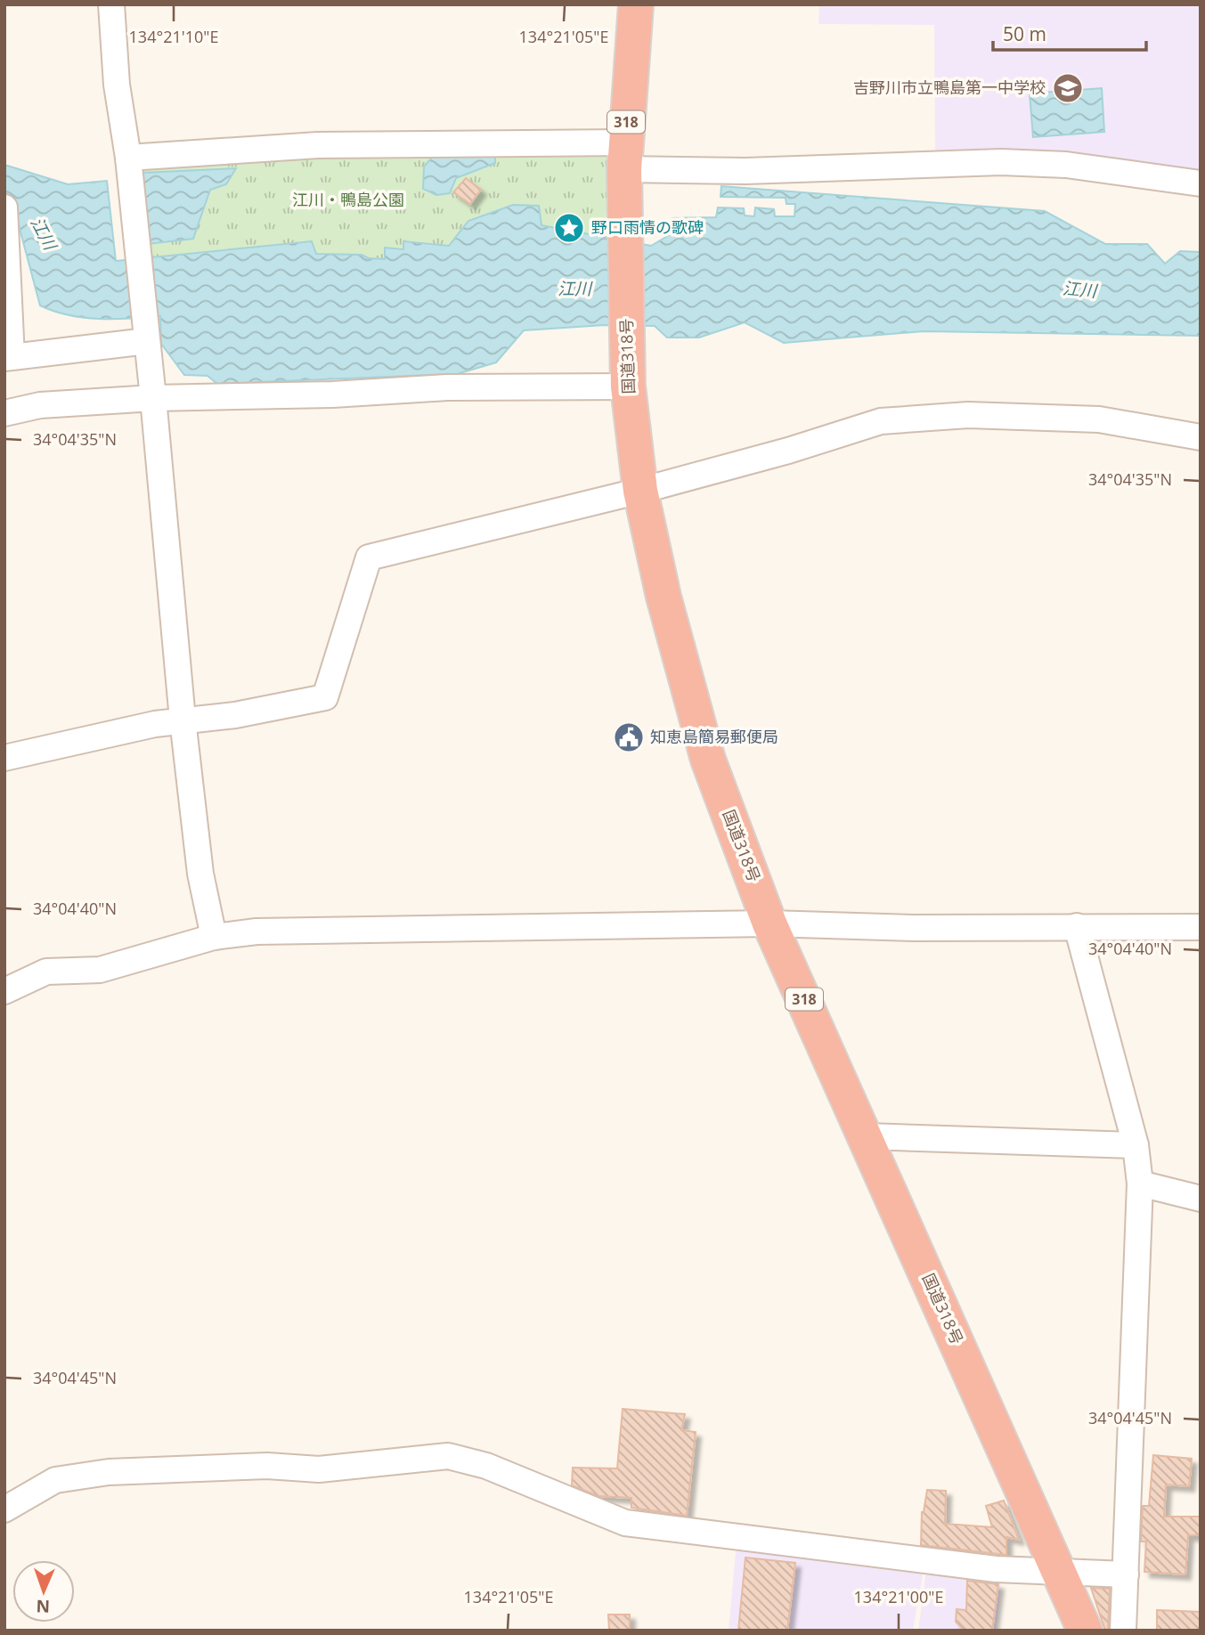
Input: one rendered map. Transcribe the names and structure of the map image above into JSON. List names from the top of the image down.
{
  "streets": {
    "highway": ["318", "国道318号"]
  },
  "water": ["江川"],
  "parks": ["江川・鴨島公園"],
  "places": {
    "school or university": ["吉野川市立鴨島第一中学校"],
    "place": ["野口雨情の歌碑"],
    "public building": ["知恵島簡易郵便局"]
  },
  "scale_bar": "50 m",
  "north": "bottom",
  "coordinates": [
    "134°21'10\"E",
    "134°21'05\"E",
    "34°04'35\"N",
    "34°04'40\"N",
    "34°04'45\"N",
    "134°21'00\"E"
  ]
}
